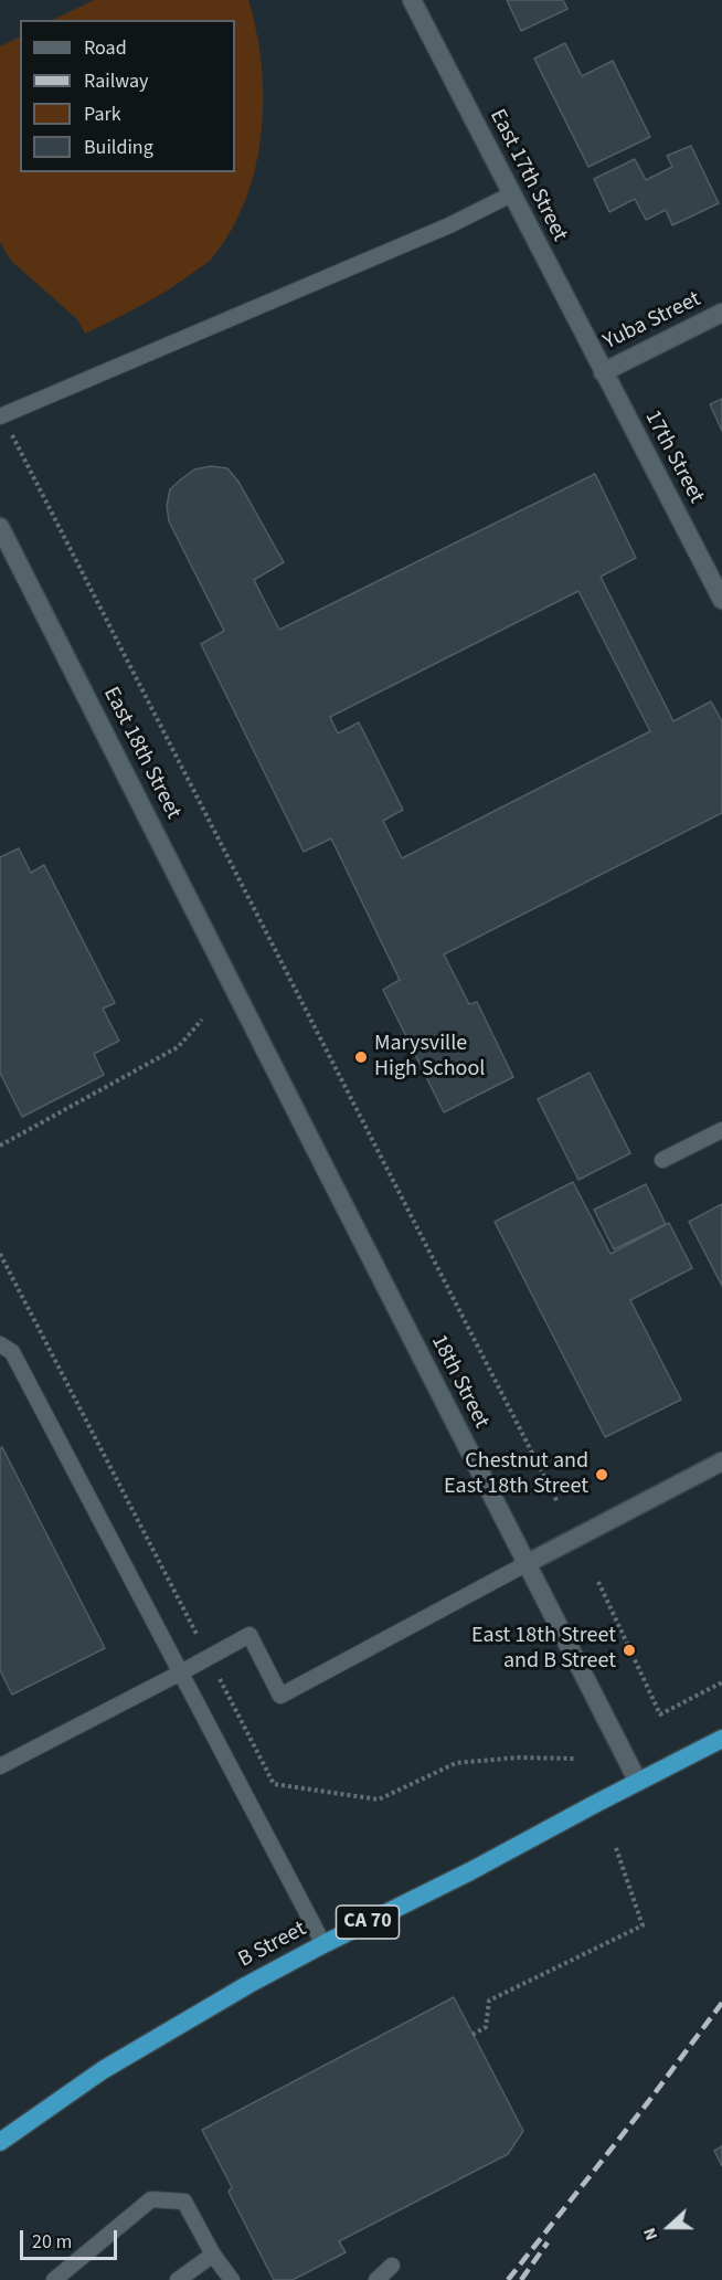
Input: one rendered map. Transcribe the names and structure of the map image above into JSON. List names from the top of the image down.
{
  "streets": {
    "highway": ["CA 70", "B Street"],
    "street": [
      "East 17th Street",
      "Yuba Street",
      "17th Street",
      "East 18th Street",
      "18th Street"
    ]
  },
  "crossings": [
    ["East 17th Street", "Yuba Street"],
    ["East 17th Street", "17th Street"],
    ["Yuba Street", "17th Street"],
    ["East 18th Street", "18th Street"],
    ["18th Street", "B Street"]
  ],
  "places": ["Marysville High School", "Chestnut and East 18th Street", "East 18th Street and B Street"],
  "legend": [
    "Road",
    "Railway",
    "Park",
    "Building"
  ],
  "scale_bar": "20 m",
  "north": "left"
}
